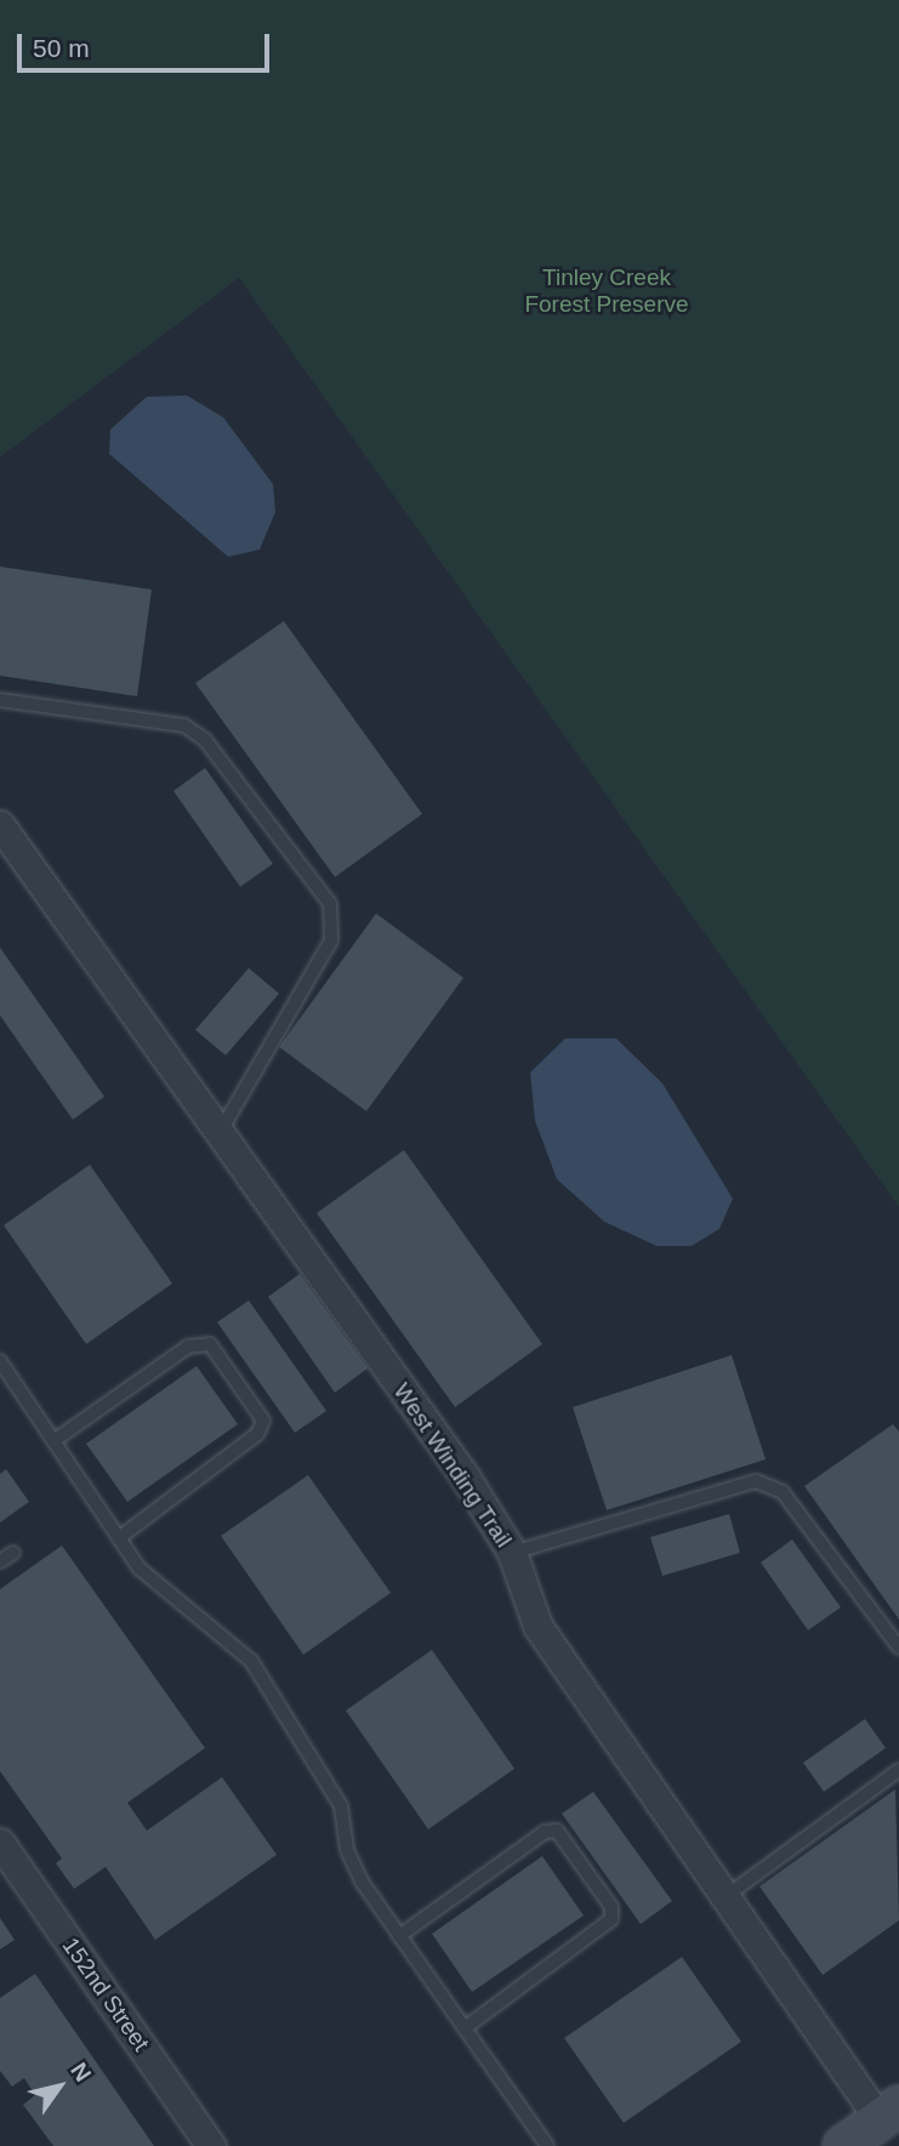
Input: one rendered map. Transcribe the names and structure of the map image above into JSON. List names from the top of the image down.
{
  "streets": {
    "street": ["West Winding Trail", "152nd Street"]
  },
  "parks": ["Tinley Creek Forest Preserve"],
  "scale_bar": "50 m",
  "north": "top right"
}
